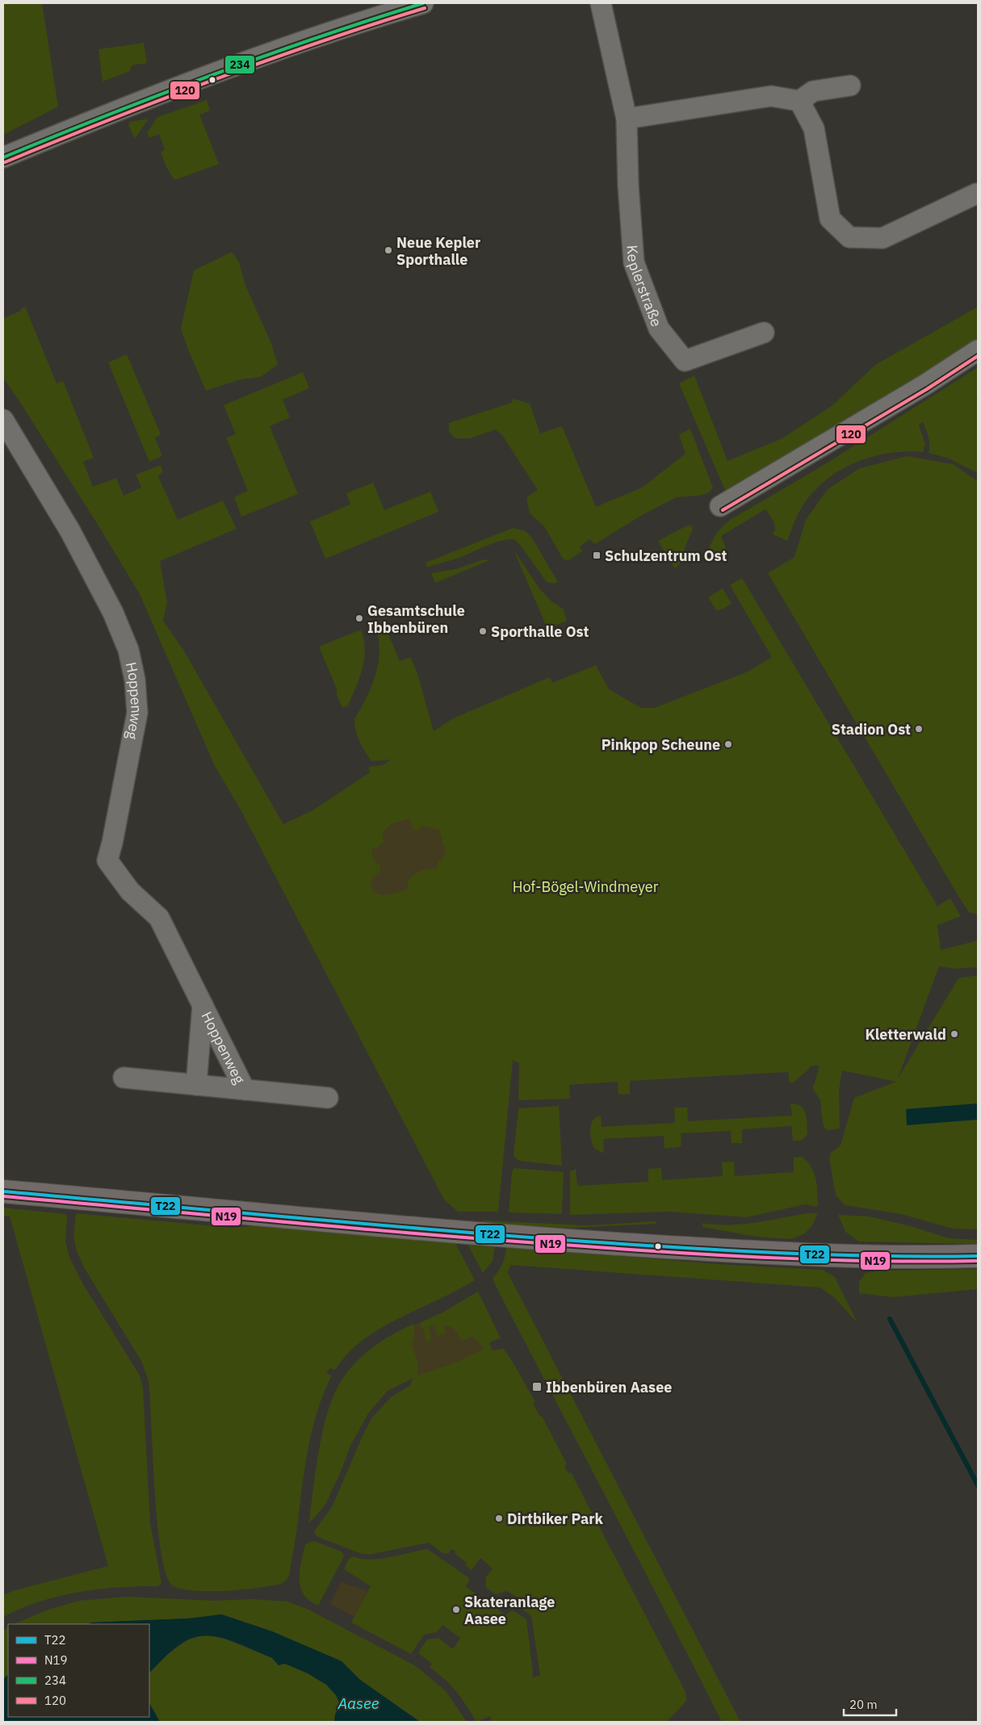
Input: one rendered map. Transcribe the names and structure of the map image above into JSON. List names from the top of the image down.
{
  "streets": {
    "street": ["Keplerstraße", "Hoppenweg"]
  },
  "water": ["Aasee"],
  "parks": ["Hof-Bögel-Windmeyer"],
  "places": {
    "other": [
      "Neue Kepler Sporthalle",
      "Gesamtschule Ibbenbüren",
      "Sporthalle Ost",
      "Stadion Ost",
      "Pinkpop Scheune",
      "Kletterwald",
      "Dirtbiker Park",
      "Skateranlage Aasee"
    ],
    "transit": ["Schulzentrum Ost", "Ibbenbüren Aasee"]
  },
  "lines": [
    "transit line 234",
    "transit line 120",
    "transit line T22",
    "transit line N19"
  ],
  "legend": [
    "T22",
    "N19",
    "234",
    "120"
  ],
  "scale_bar": "20 m"
}
